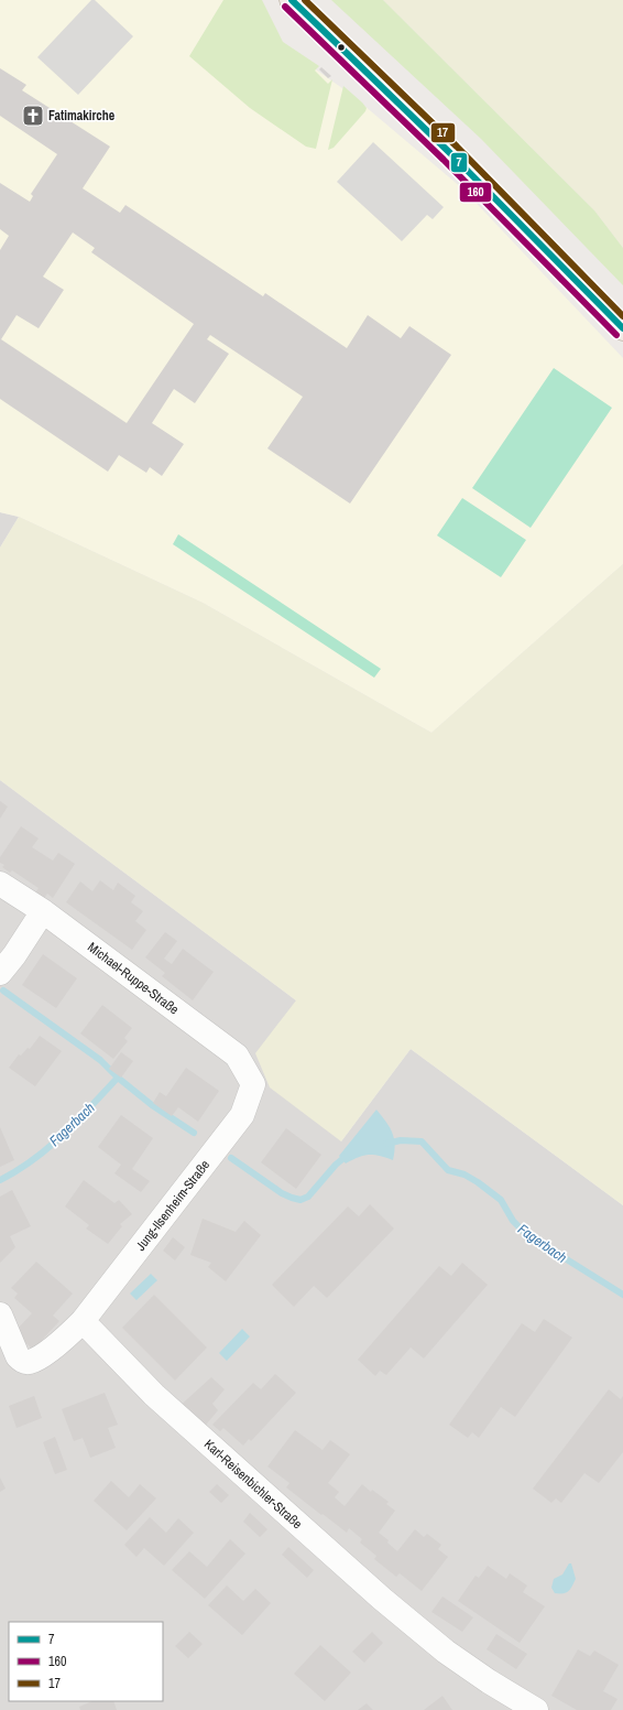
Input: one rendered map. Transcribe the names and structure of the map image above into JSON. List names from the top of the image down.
{
  "streets": {
    "street": ["Michael-Ruppe-Straße", "Jung-Ilsenheim-Straße", "Karl-Reisenbichler-Straße"]
  },
  "crossings": [
    ["Michael-Ruppe-Straße", "Jung-Ilsenheim-Straße"],
    ["Jung-Ilsenheim-Straße", "Karl-Reisenbichler-Straße"]
  ],
  "water": ["Fagerbach"],
  "places": {
    "church": ["Fatimakirche"]
  },
  "lines": ["transit line 7", "transit line 17", "transit line 160"],
  "legend": ["7", "160", "17"]
}
